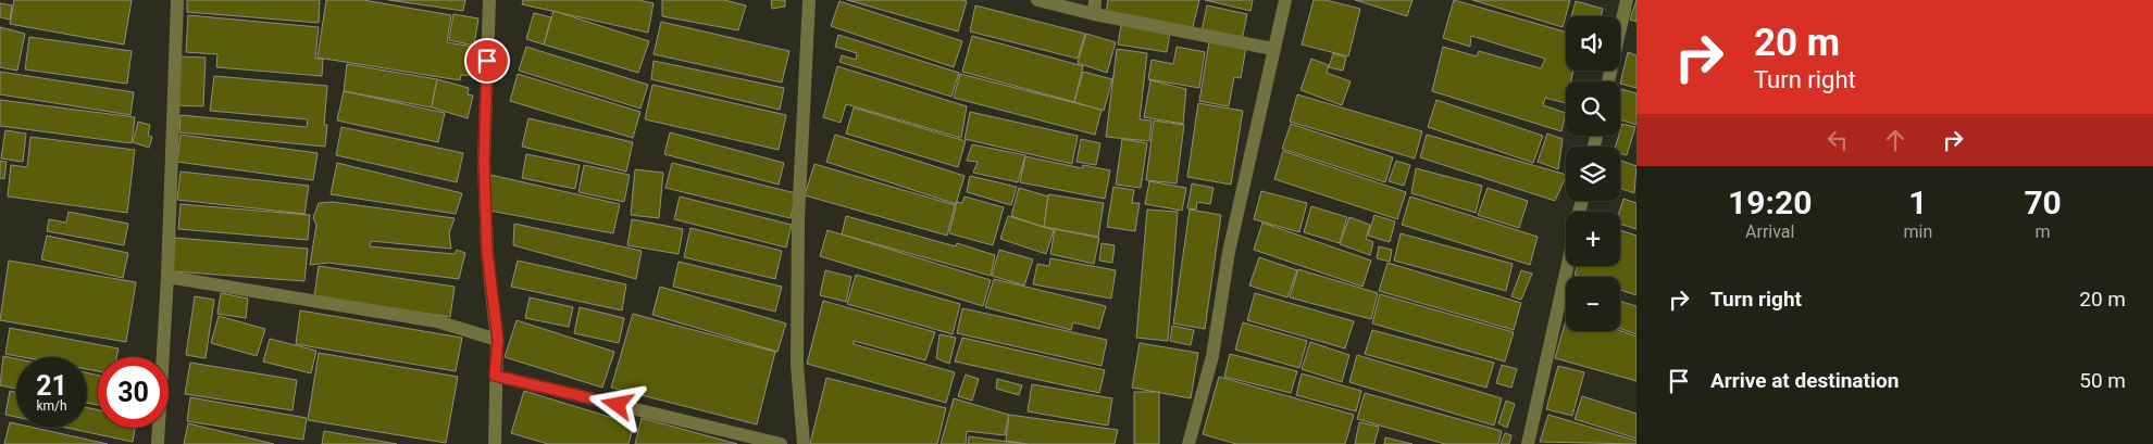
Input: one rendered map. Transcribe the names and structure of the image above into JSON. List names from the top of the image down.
{
  "page": {
    "turn": ["20 m", "Turn right"],
    "map_buttons": ["+", "−"],
    "eta": [
      "19:20",
      "Arrival",
      "1",
      "min",
      "70",
      "m"
    ],
    "list": [
      {
        "name": "Turn right",
        "value": "20 m"
      },
      {
        "name": "Arrive at destination",
        "value": "50 m"
      }
    ],
    "speed": "21 km/h",
    "limit": "30"
  }
}
